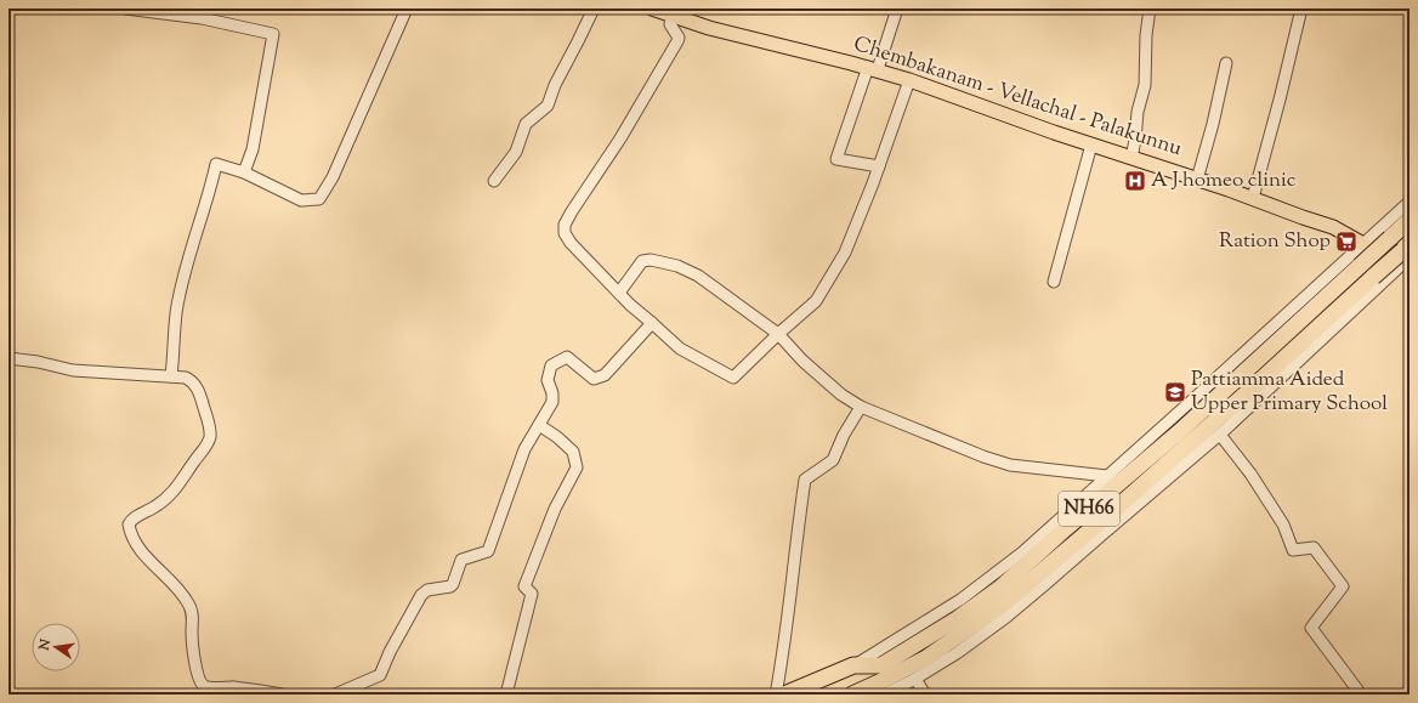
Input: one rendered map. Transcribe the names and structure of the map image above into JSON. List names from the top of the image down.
{
  "streets": {
    "highway": ["NH66"],
    "main road": ["Chembakanam - Vellachal - Palakunnu"]
  },
  "places": {
    "hospital": ["A J homeo clinic"],
    "supermarket": ["Ration Shop"],
    "school or university": ["Pattiamma Aided Upper Primary School"]
  },
  "north": "left"
}
